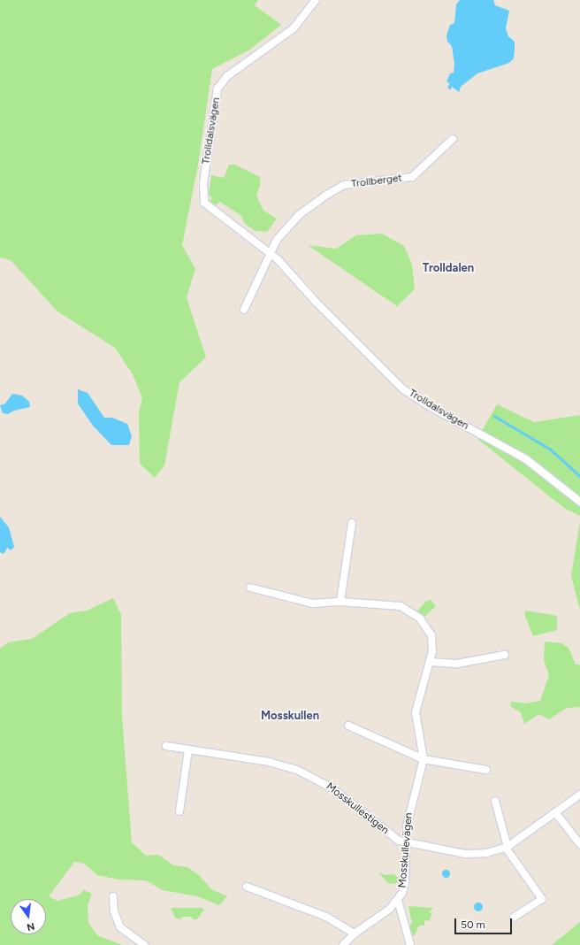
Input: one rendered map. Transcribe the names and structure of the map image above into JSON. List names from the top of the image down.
{
  "streets": {
    "street": [
      "Trolldalsvägen",
      "Trollberget",
      "Mosskullestigen",
      "Mosskullevägen"
    ]
  },
  "crossings": [
    ["Trolldalsvägen", "Trollberget"],
    ["Mosskullestigen", "Mosskullevägen"]
  ],
  "districts": ["Trolldalen", "Mosskullen"],
  "scale_bar": "50 m",
  "north": "bottom"
}
